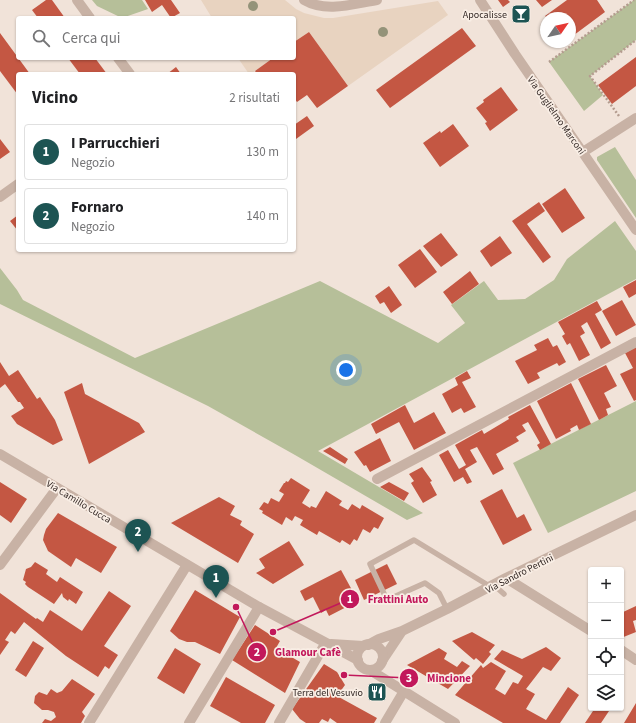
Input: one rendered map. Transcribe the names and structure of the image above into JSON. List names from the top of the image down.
{
  "streets": {
    "street": ["Via Guglielmo Marconi", "Via Camillo Cucca", "Via Sandro Pertini"]
  },
  "crossings": [
    ["Via Camillo Cucca", "Via Sandro Pertini"]
  ],
  "places": {
    "bar": ["Apocalisse"],
    "other": ["Glamour Cafè", "Frattini Auto", "Mincione"],
    "restaurant": ["Terra del Vesuvio"]
  },
  "north": "top right",
  "page": {
    "search": "Cerca qui",
    "heading": ["Vicino", "2 risultati"],
    "list": [
      {
        "mark": "1",
        "name": "I Parrucchieri",
        "note": "Negozio",
        "value": "130 m"
      },
      {
        "mark": "2",
        "name": "Fornaro",
        "note": "Negozio",
        "value": "140 m"
      }
    ],
    "pins": ["2", "1"],
    "map_buttons": ["+", "−"]
  }
}
